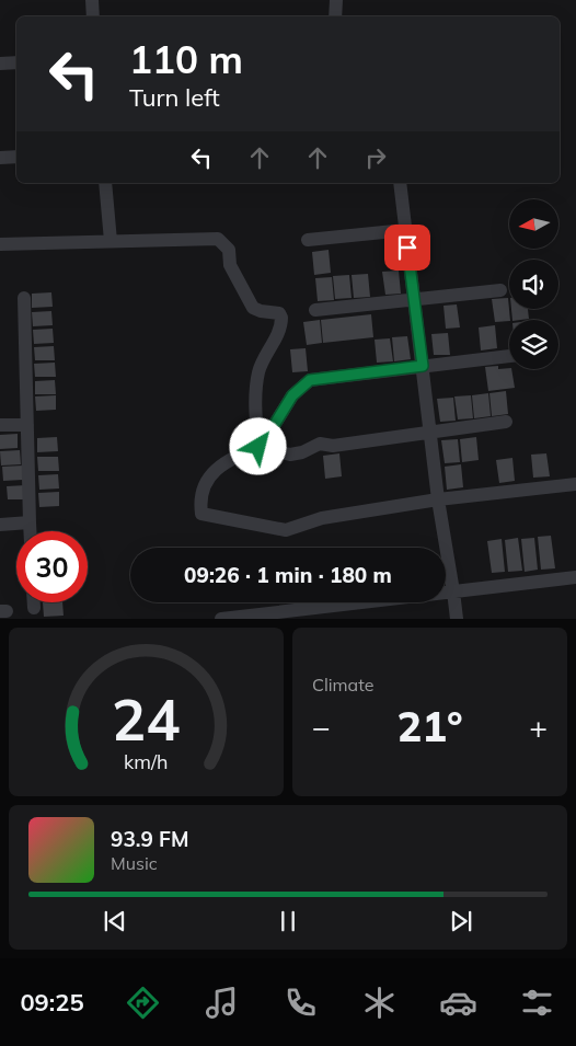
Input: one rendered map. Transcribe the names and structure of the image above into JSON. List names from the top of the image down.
{
  "north": "left",
  "page": {
    "turn": ["110 m", "Turn left"],
    "limit": "30",
    "trip": "09:26 · 1 min · 180 m",
    "tile": "Climate",
    "heat": ["−", "21°", "+"],
    "song": ["93.9 FM", "Music"],
    "tabs": "09:25",
    "gauge": ["24", "km/h"]
  }
}
